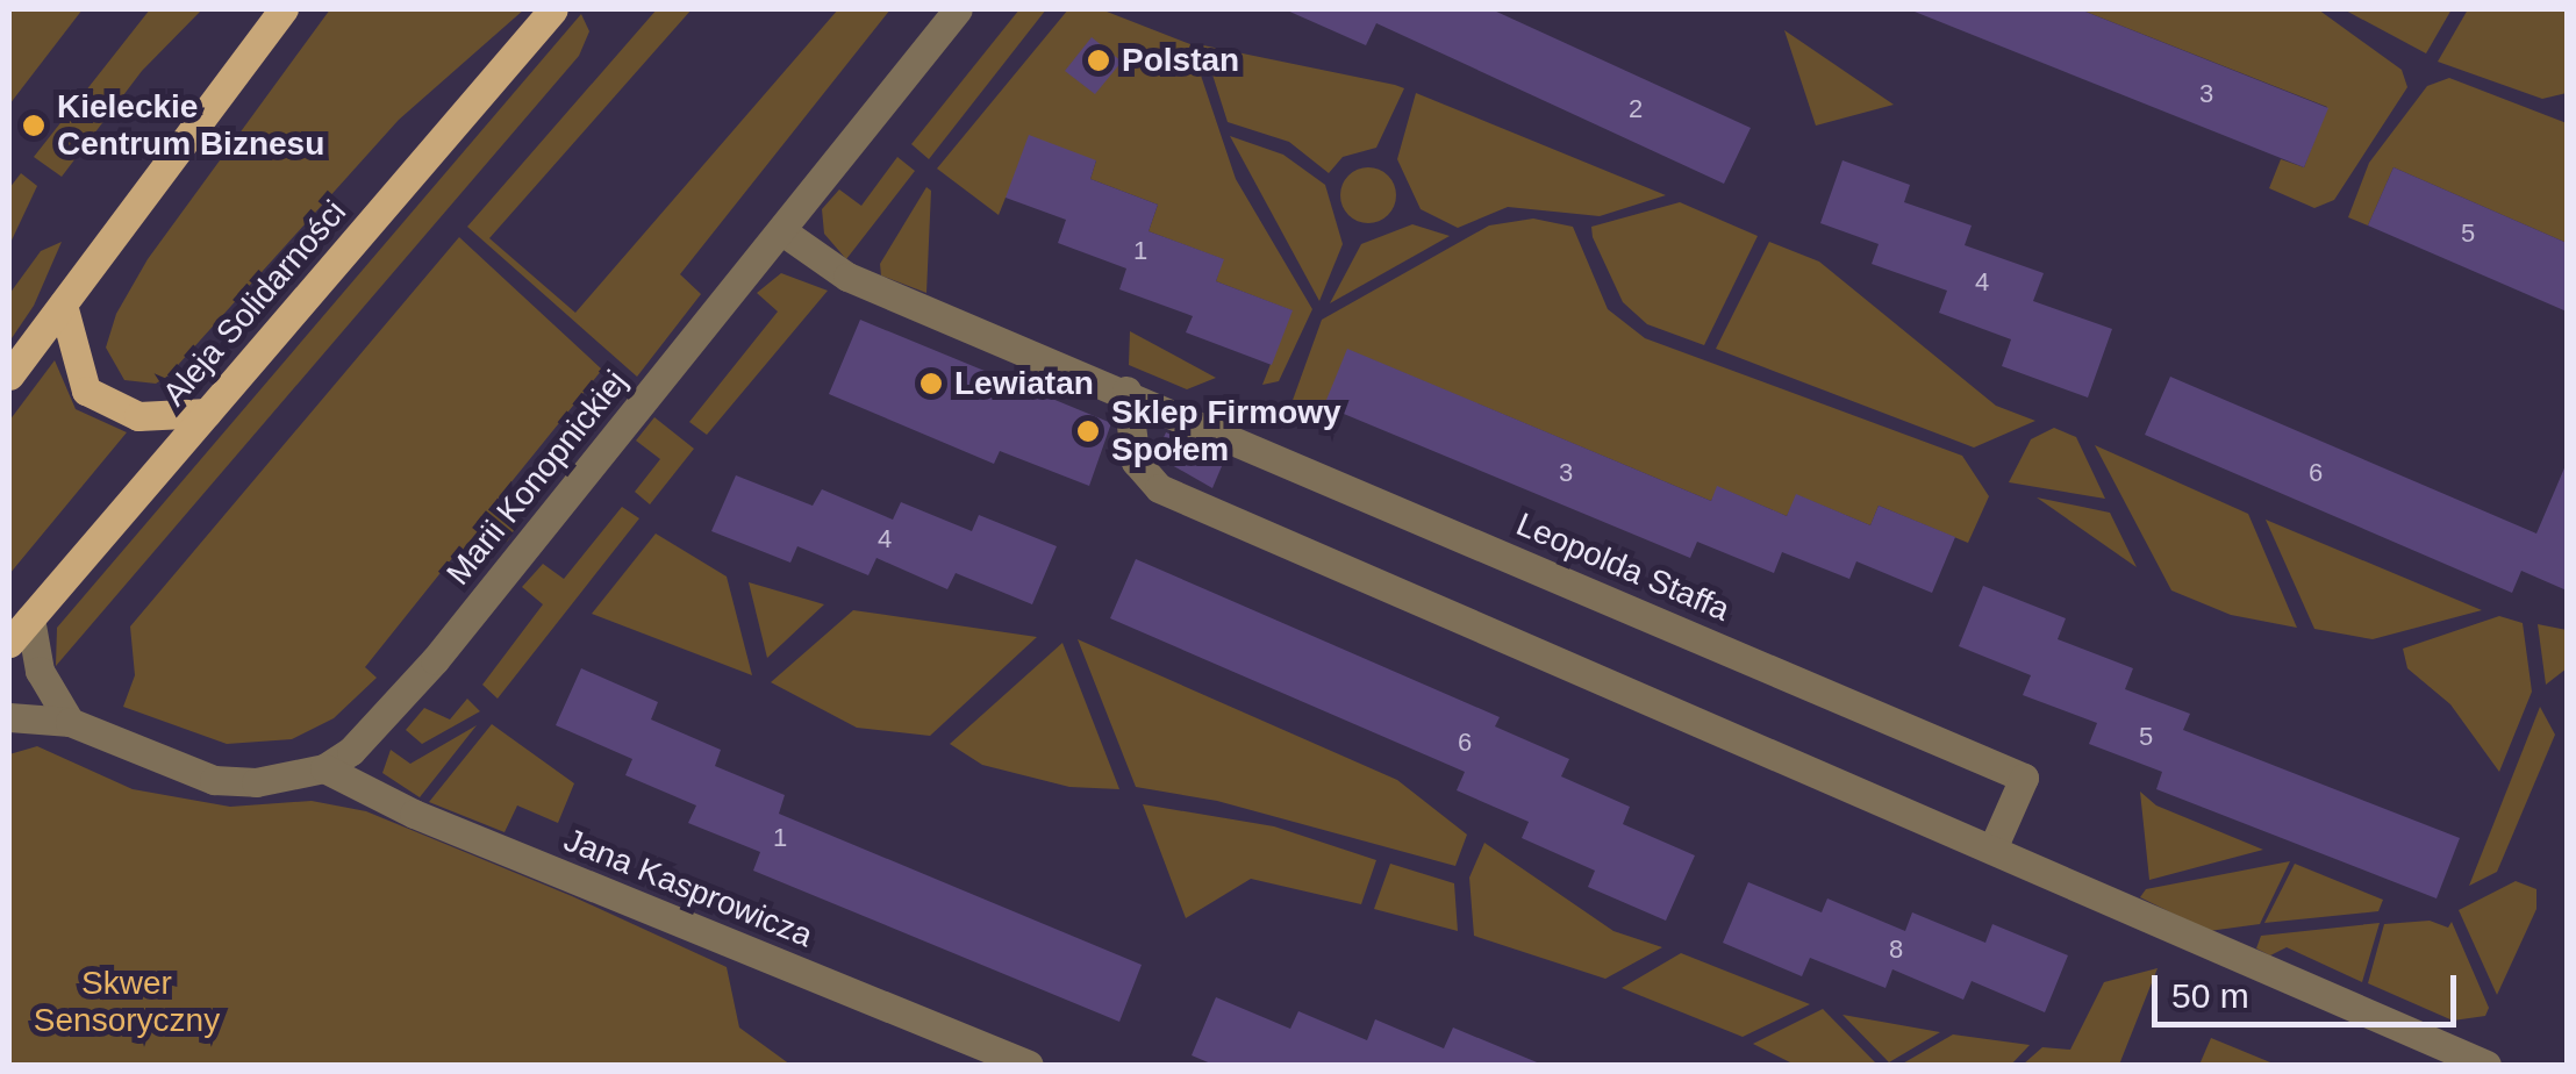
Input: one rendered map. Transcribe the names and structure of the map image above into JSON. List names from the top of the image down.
{
  "streets": {
    "main road": ["Aleja Solidarności"],
    "street": ["Marii Konopnickiej", "Leopolda Staffa", "Jana Kasprowicza"]
  },
  "crossings": [
    ["Marii Konopnickiej", "Leopolda Staffa"],
    ["Marii Konopnickiej", "Jana Kasprowicza"]
  ],
  "parks": ["Skwer Sensoryczny"],
  "places": [
    "Polstan",
    "Kieleckie Centrum Biznesu",
    "Lewiatan",
    "Sklep Firmowy Społem"
  ],
  "house_numbers": [
    "3",
    "2",
    "5",
    "1",
    "4",
    "3",
    "6",
    "4",
    "5",
    "6",
    "1",
    "8"
  ],
  "scale_bar": "50 m"
}
